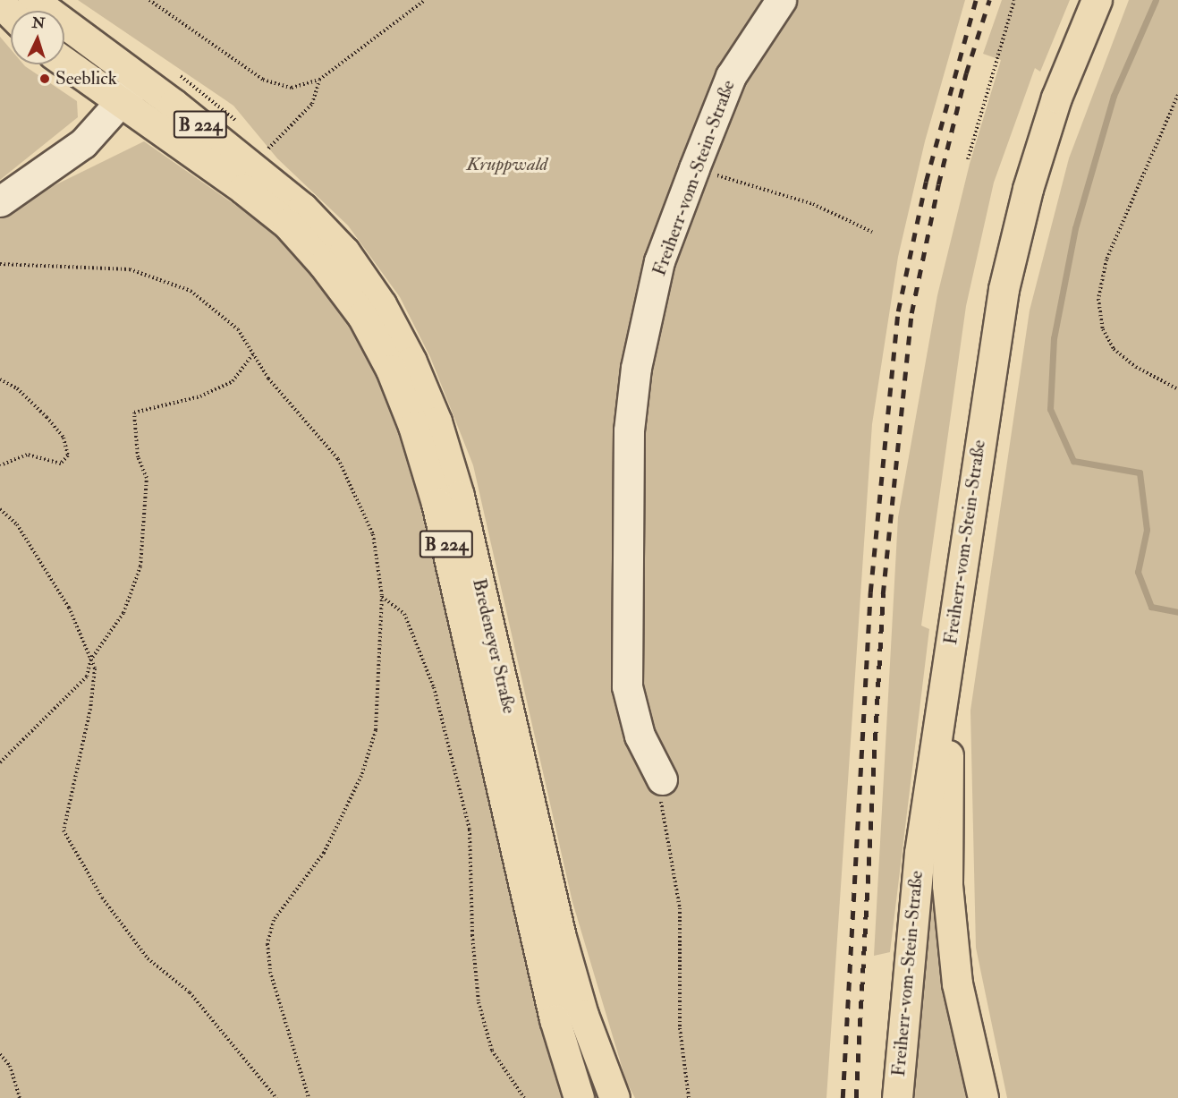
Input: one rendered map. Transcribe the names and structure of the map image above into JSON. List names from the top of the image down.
{
  "streets": {
    "main road": ["B 224", "Freiherr-vom-Stein-Straße", "Bredeneyer Straße"]
  },
  "parks": ["Kruppwald"],
  "places": ["Seeblick"],
  "north": "top"
}
